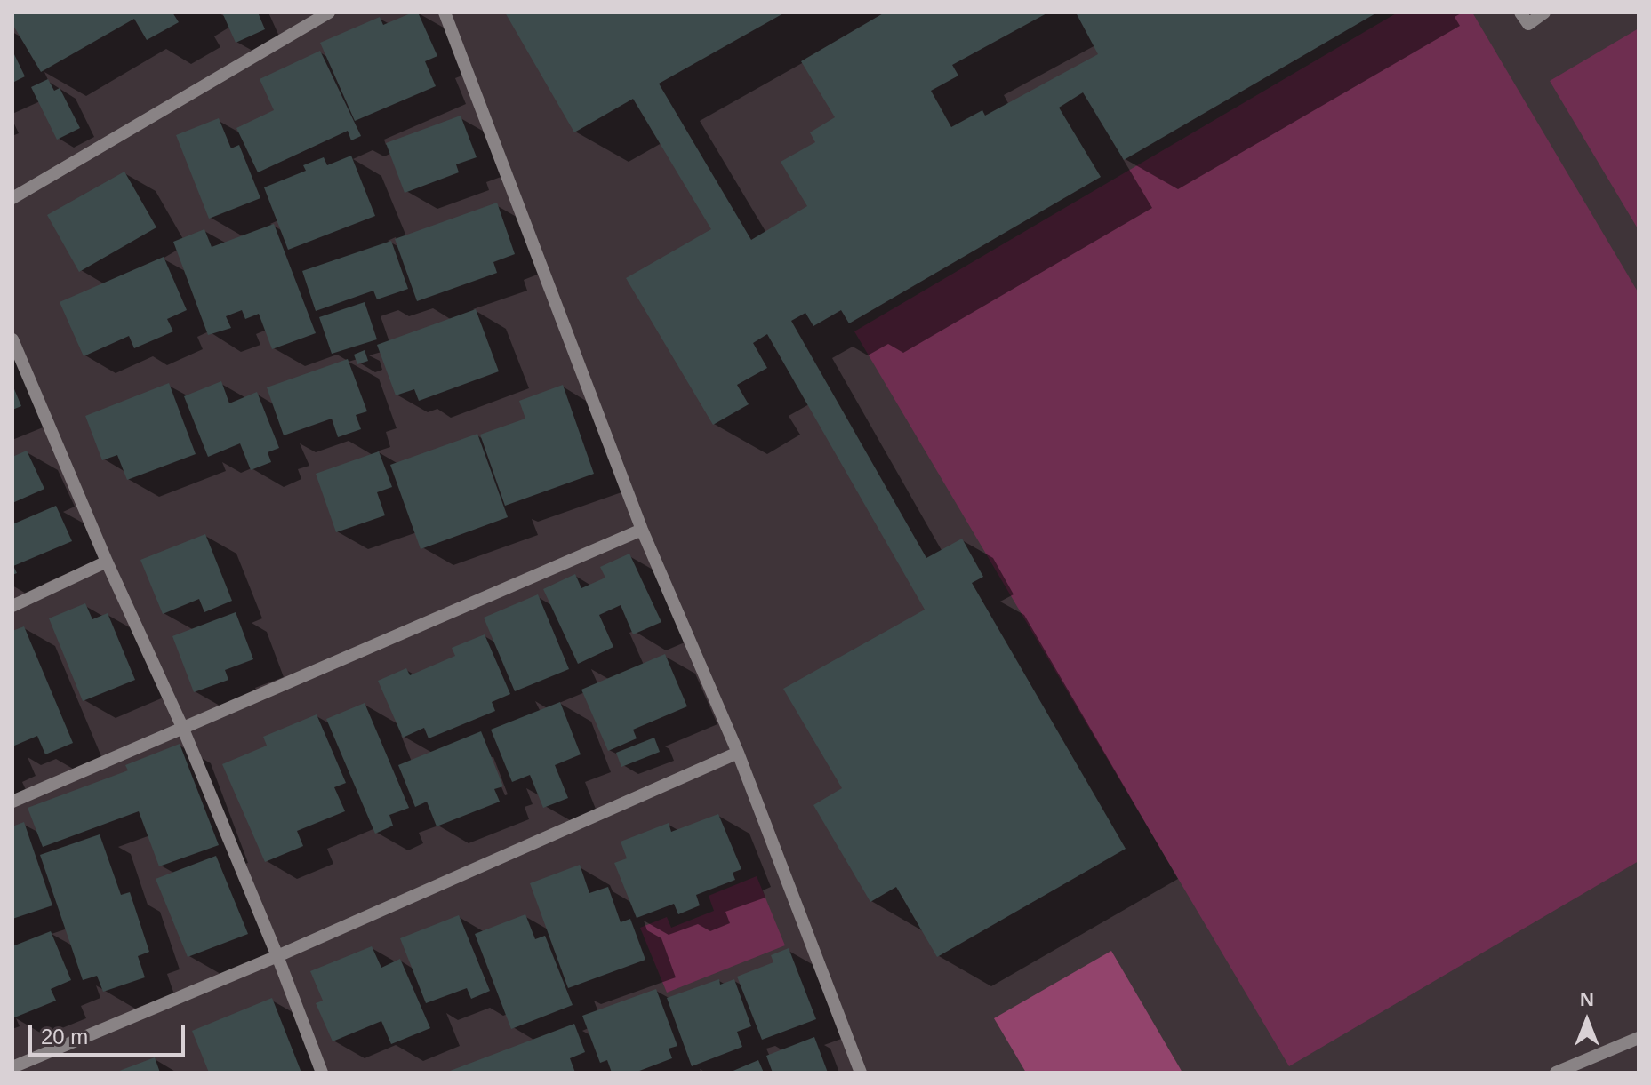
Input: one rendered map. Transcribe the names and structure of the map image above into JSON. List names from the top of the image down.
{
  "scale_bar": "20 m",
  "north": "top"
}
